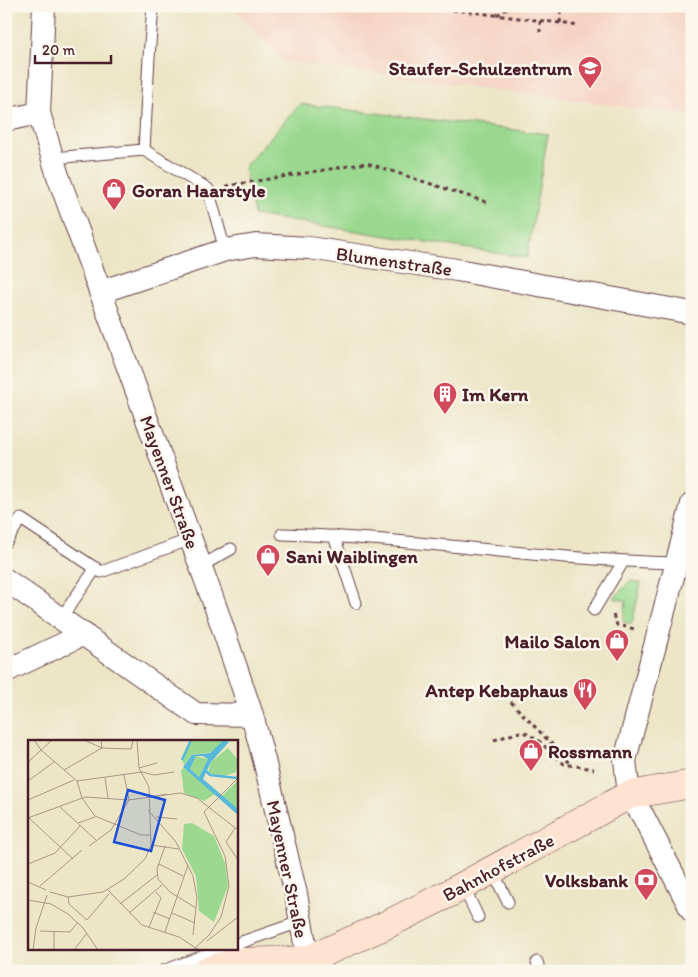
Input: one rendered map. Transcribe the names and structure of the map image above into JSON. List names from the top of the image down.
{
  "streets": {
    "street": ["Blumenstraße", "Mayenner Straße", "Bahnhofstraße"]
  },
  "crossings": [
    ["Blumenstraße", "Mayenner Straße"],
    ["Mayenner Straße", "Bahnhofstraße"]
  ],
  "places": {
    "school or university": ["Staufer-Schulzentrum"],
    "shop": [
      "Goran Haarstyle",
      "Sani Waiblingen",
      "Mailo Salon",
      "Rossmann"
    ],
    "building": ["Im Kern"],
    "restaurant": ["Antep Kebaphaus"],
    "bank": ["Volksbank"]
  },
  "scale_bar": "20 m"
}
